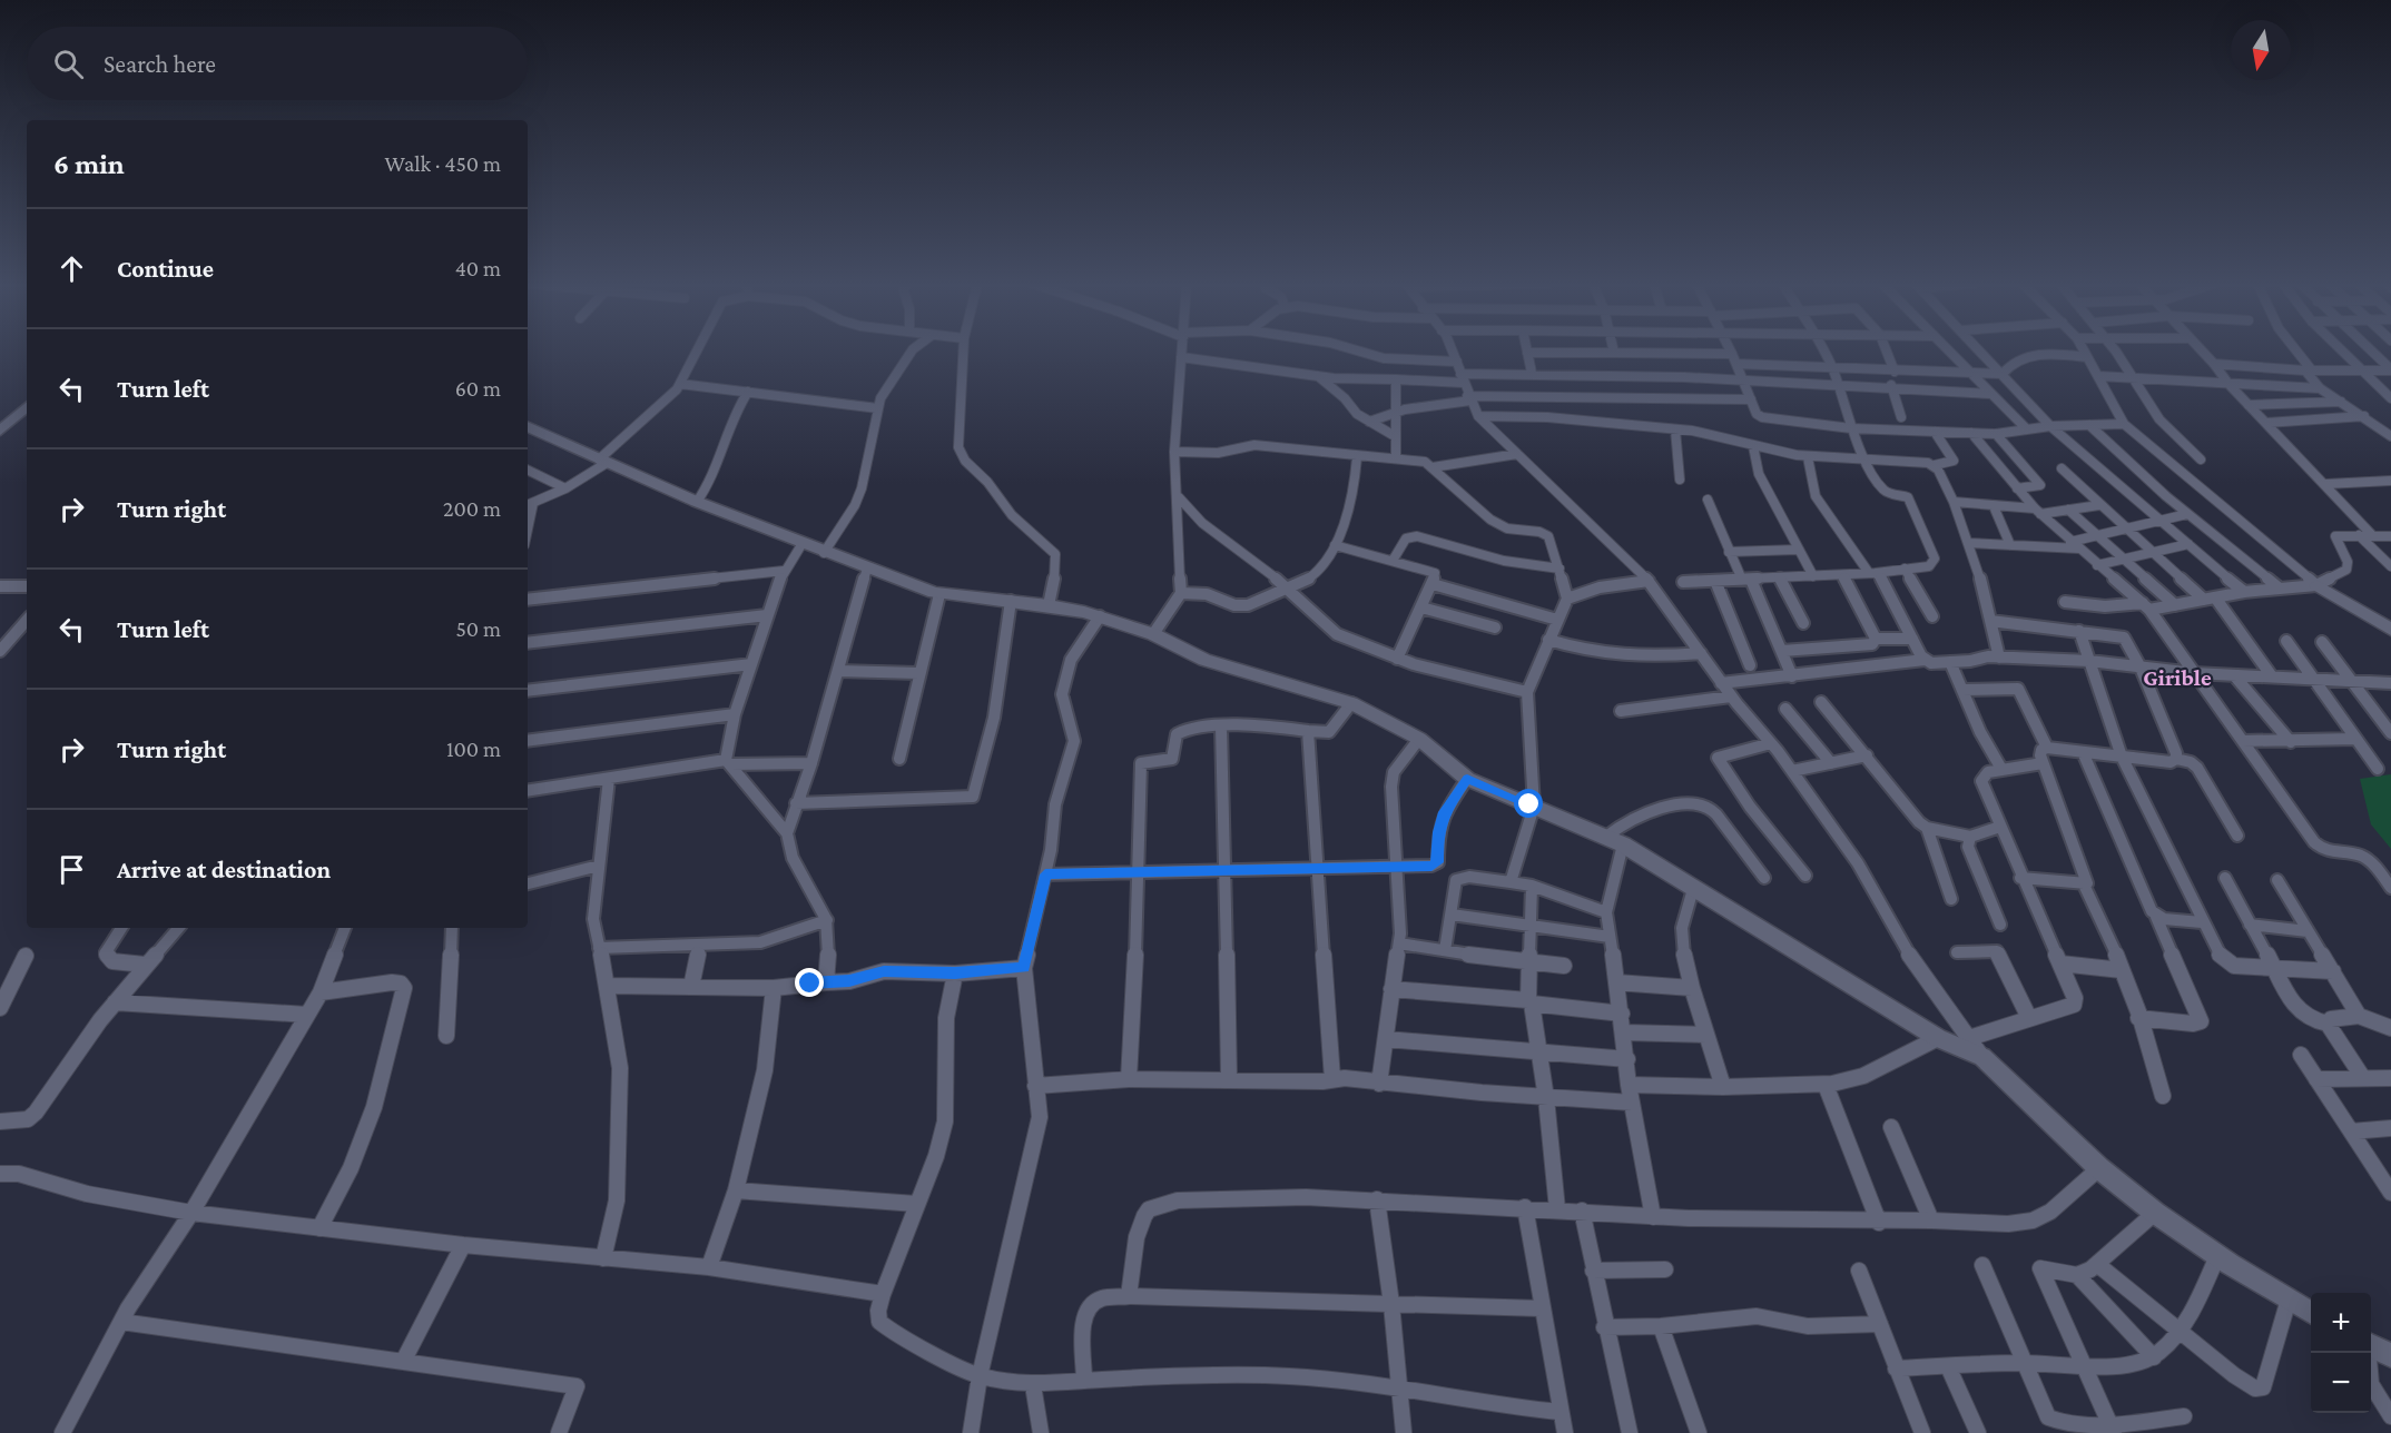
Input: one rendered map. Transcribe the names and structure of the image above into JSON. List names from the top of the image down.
{
  "districts": ["Girible"],
  "north": "bottom",
  "page": {
    "search": "Search here",
    "heading": ["6 min", "Walk · 450 m"],
    "list": [
      ["Continue", "40 m"],
      ["Turn left", "60 m"],
      ["Turn right", "200 m"],
      ["Turn left", "50 m"],
      ["Turn right", "100 m"],
      "Arrive at destination"
    ],
    "map_buttons": ["+", "−"]
  }
}
